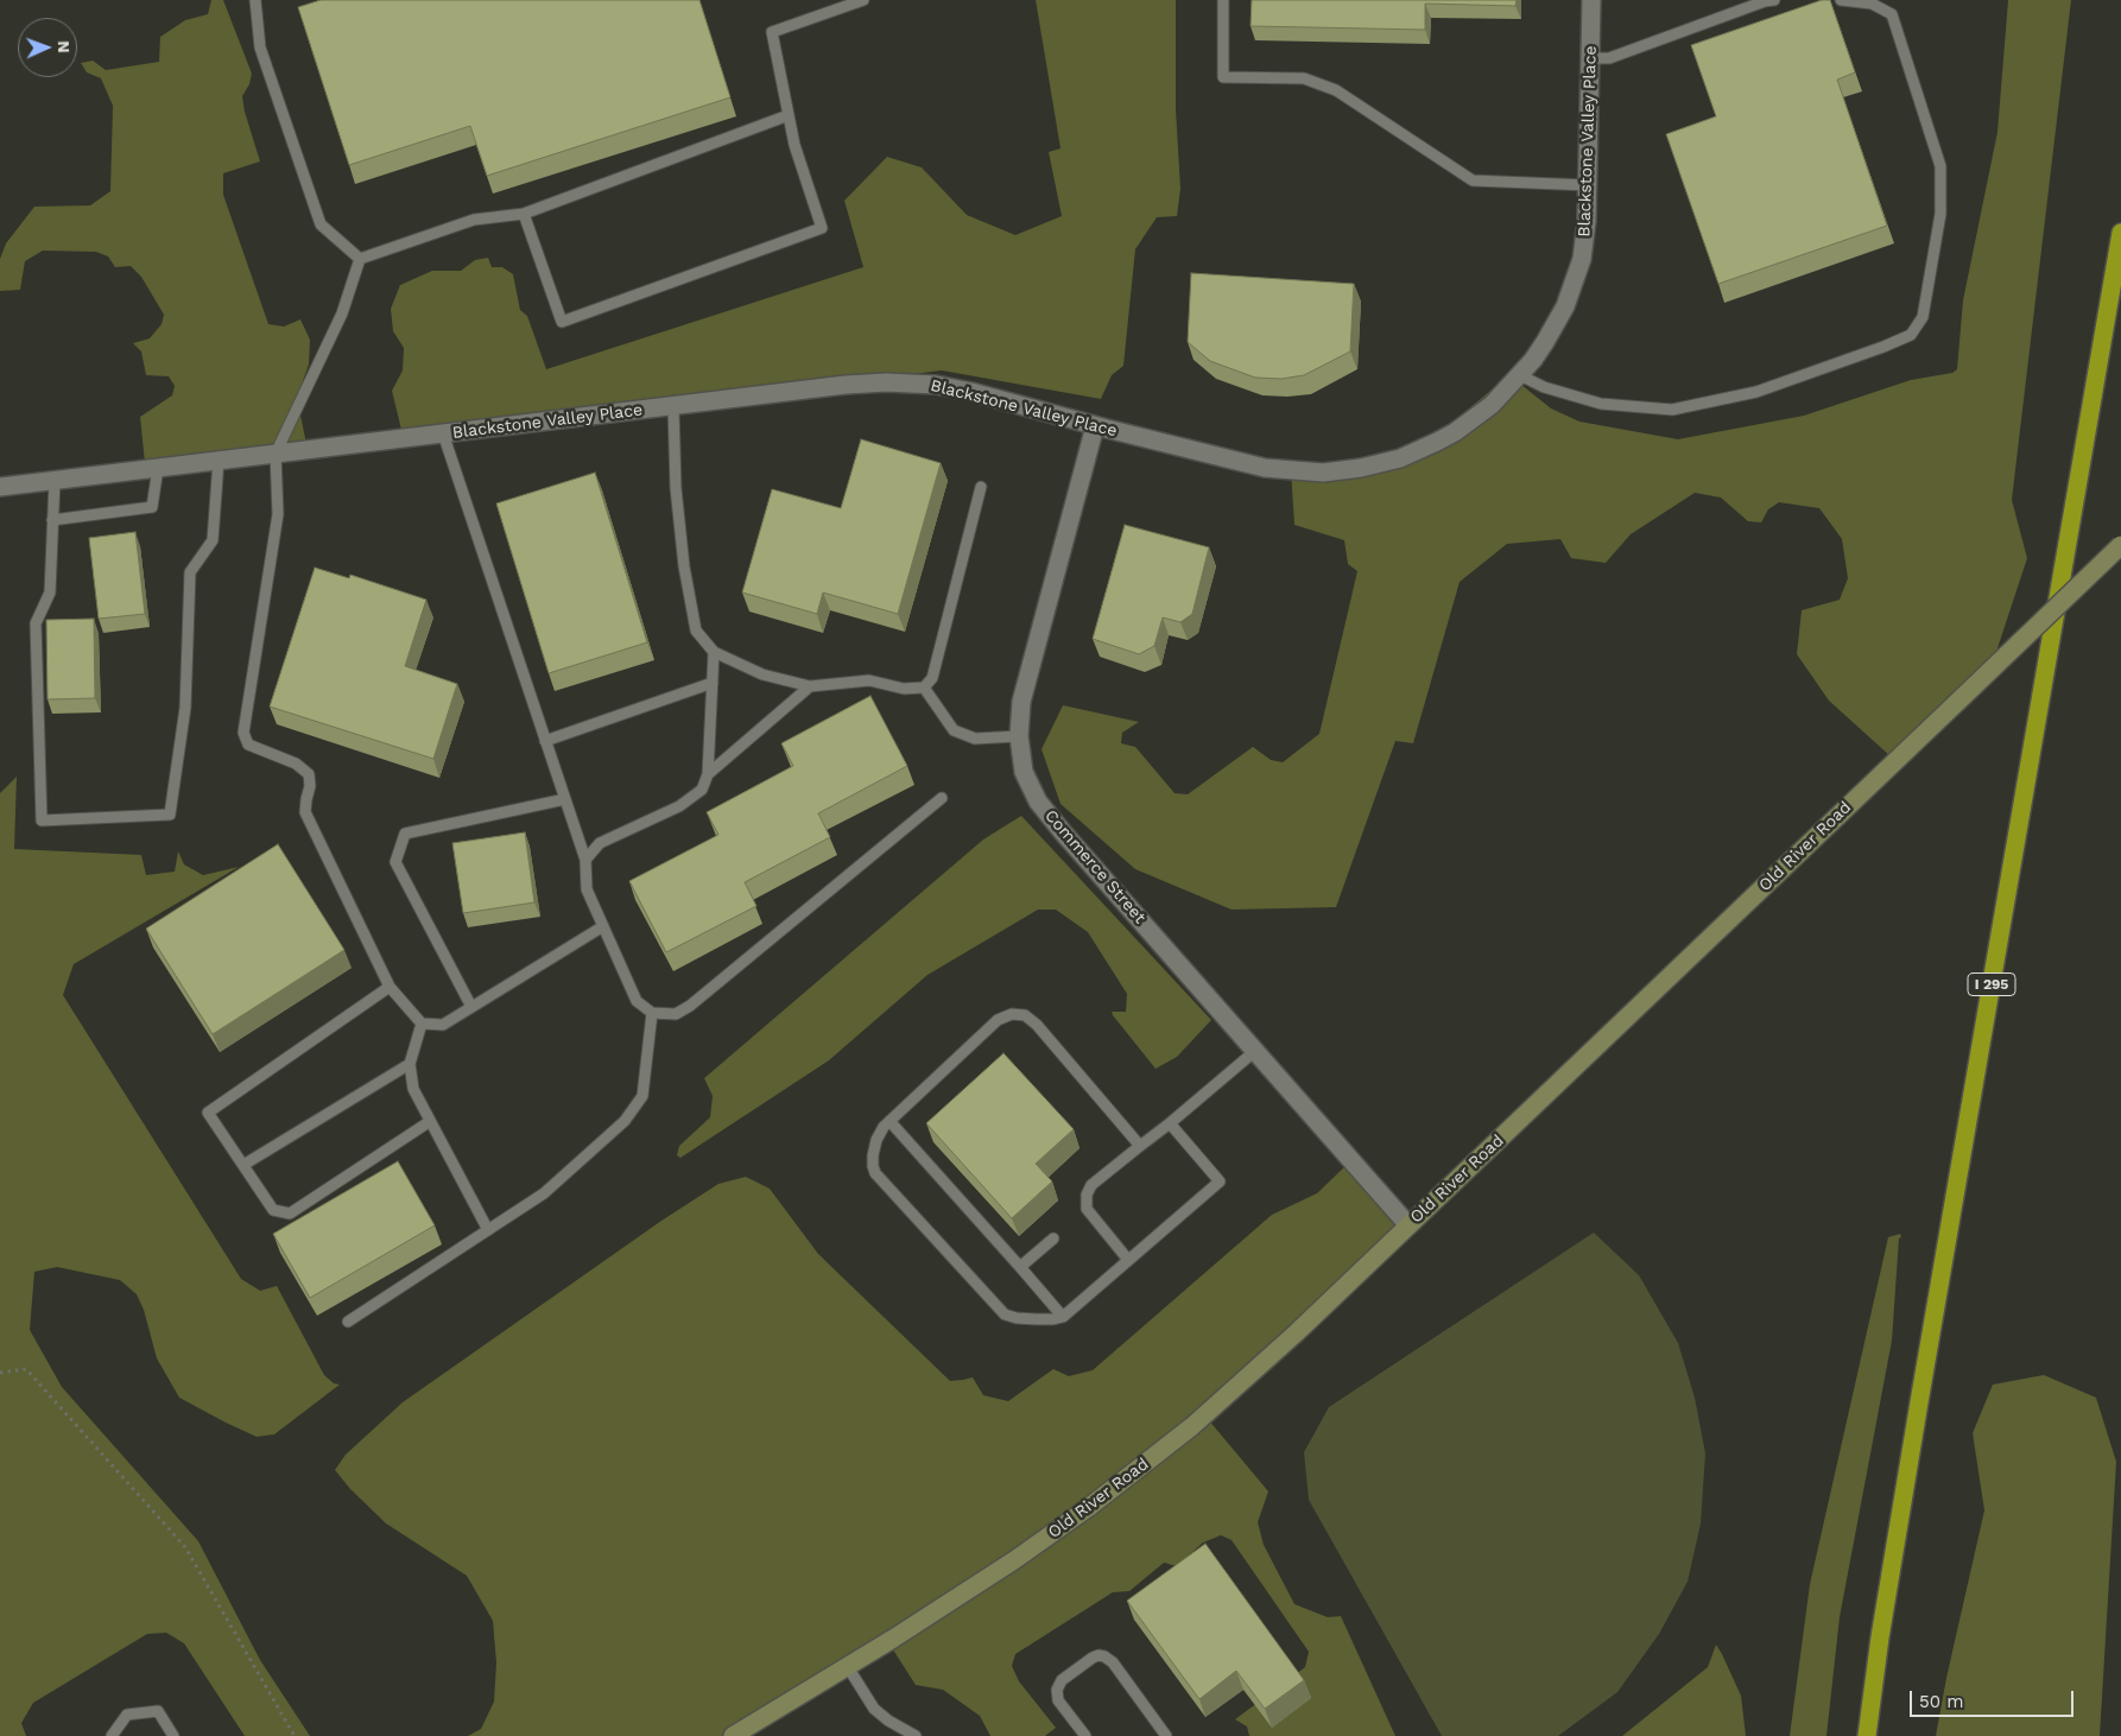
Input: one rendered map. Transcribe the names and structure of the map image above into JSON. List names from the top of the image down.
{
  "streets": {
    "highway": ["I 295"],
    "main road": ["Old River Road"],
    "street": ["Blackstone Valley Place", "Commerce Street"]
  },
  "crossings": [
    ["Blackstone Valley Place", "Commerce Street"],
    ["Old River Road", "Commerce Street"]
  ],
  "scale_bar": "50 m",
  "north": "right"
}
